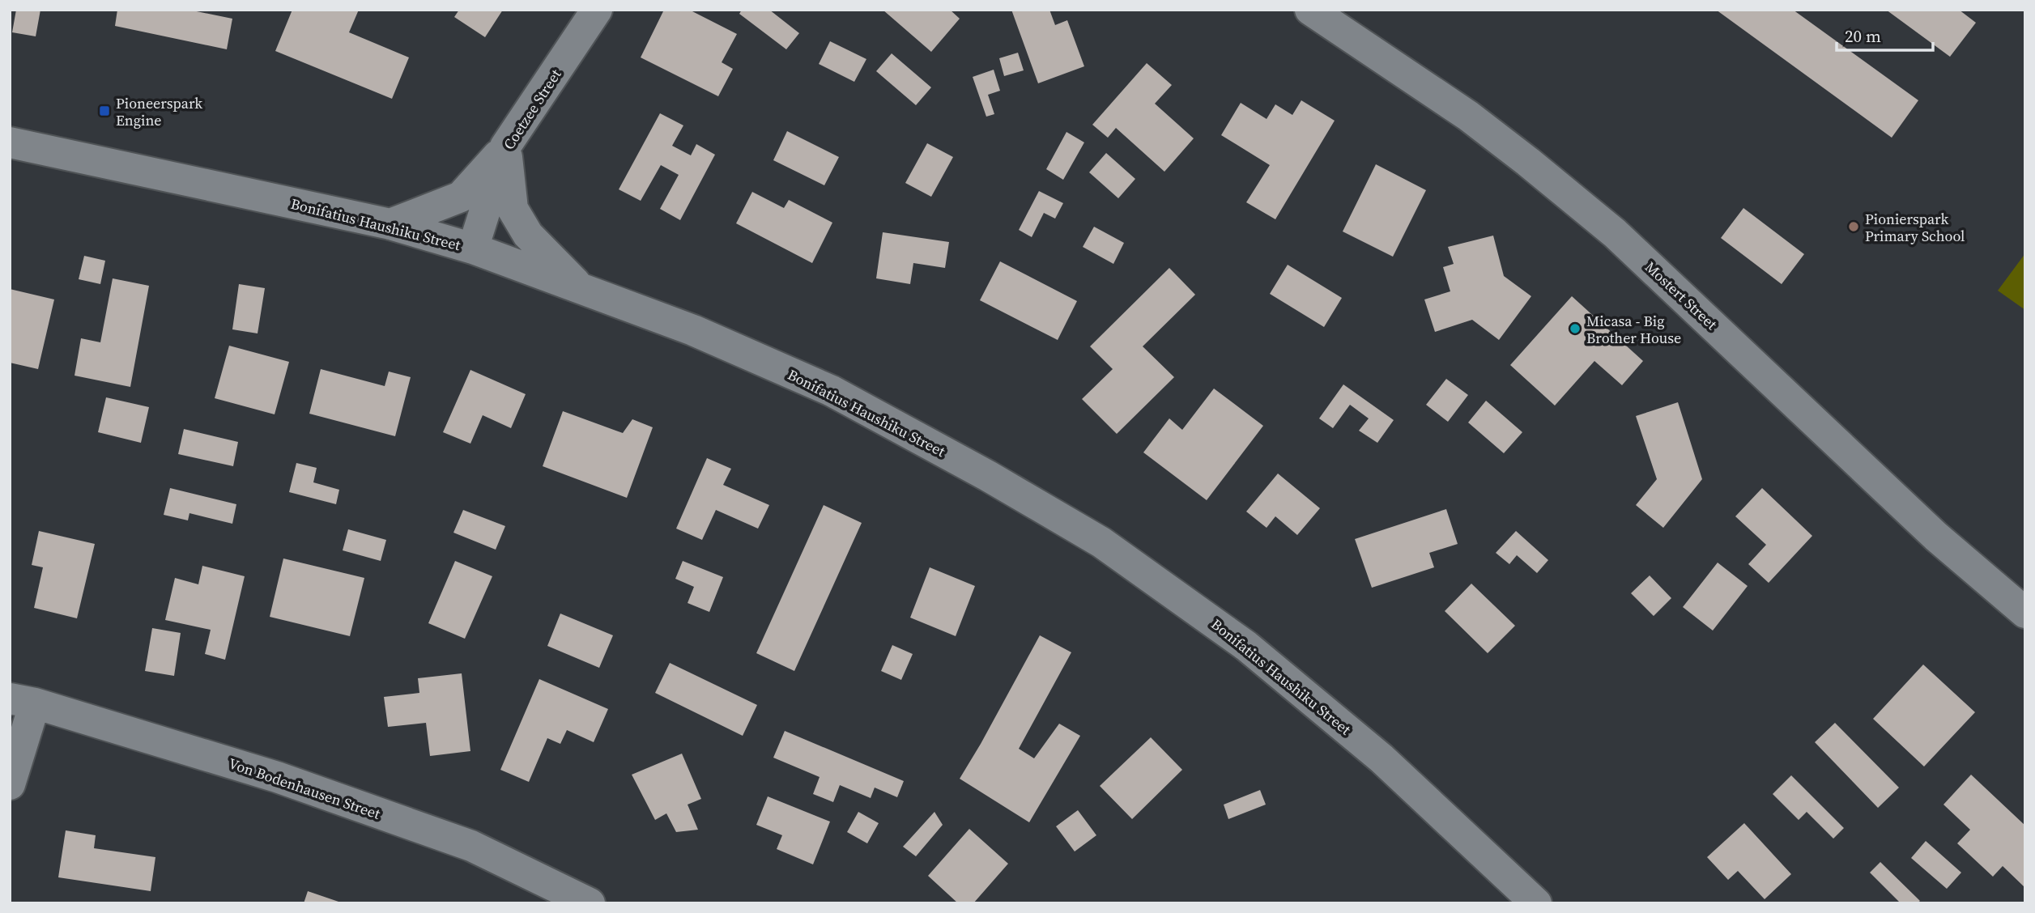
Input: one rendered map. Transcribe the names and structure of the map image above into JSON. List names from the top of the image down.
{
  "streets": {
    "street": [
      "Coetzee Street",
      "Bonifatius Haushiku Street",
      "Mostert Street",
      "Von Bodenhausen Street"
    ]
  },
  "crossings": [
    ["Coetzee Street", "Bonifatius Haushiku Street"]
  ],
  "places": {
    "transit": ["Pioneerspark Engine"],
    "other": ["Pionierspark Primary School", "Micasa - Big Brother House"]
  },
  "scale_bar": "20 m"
}
